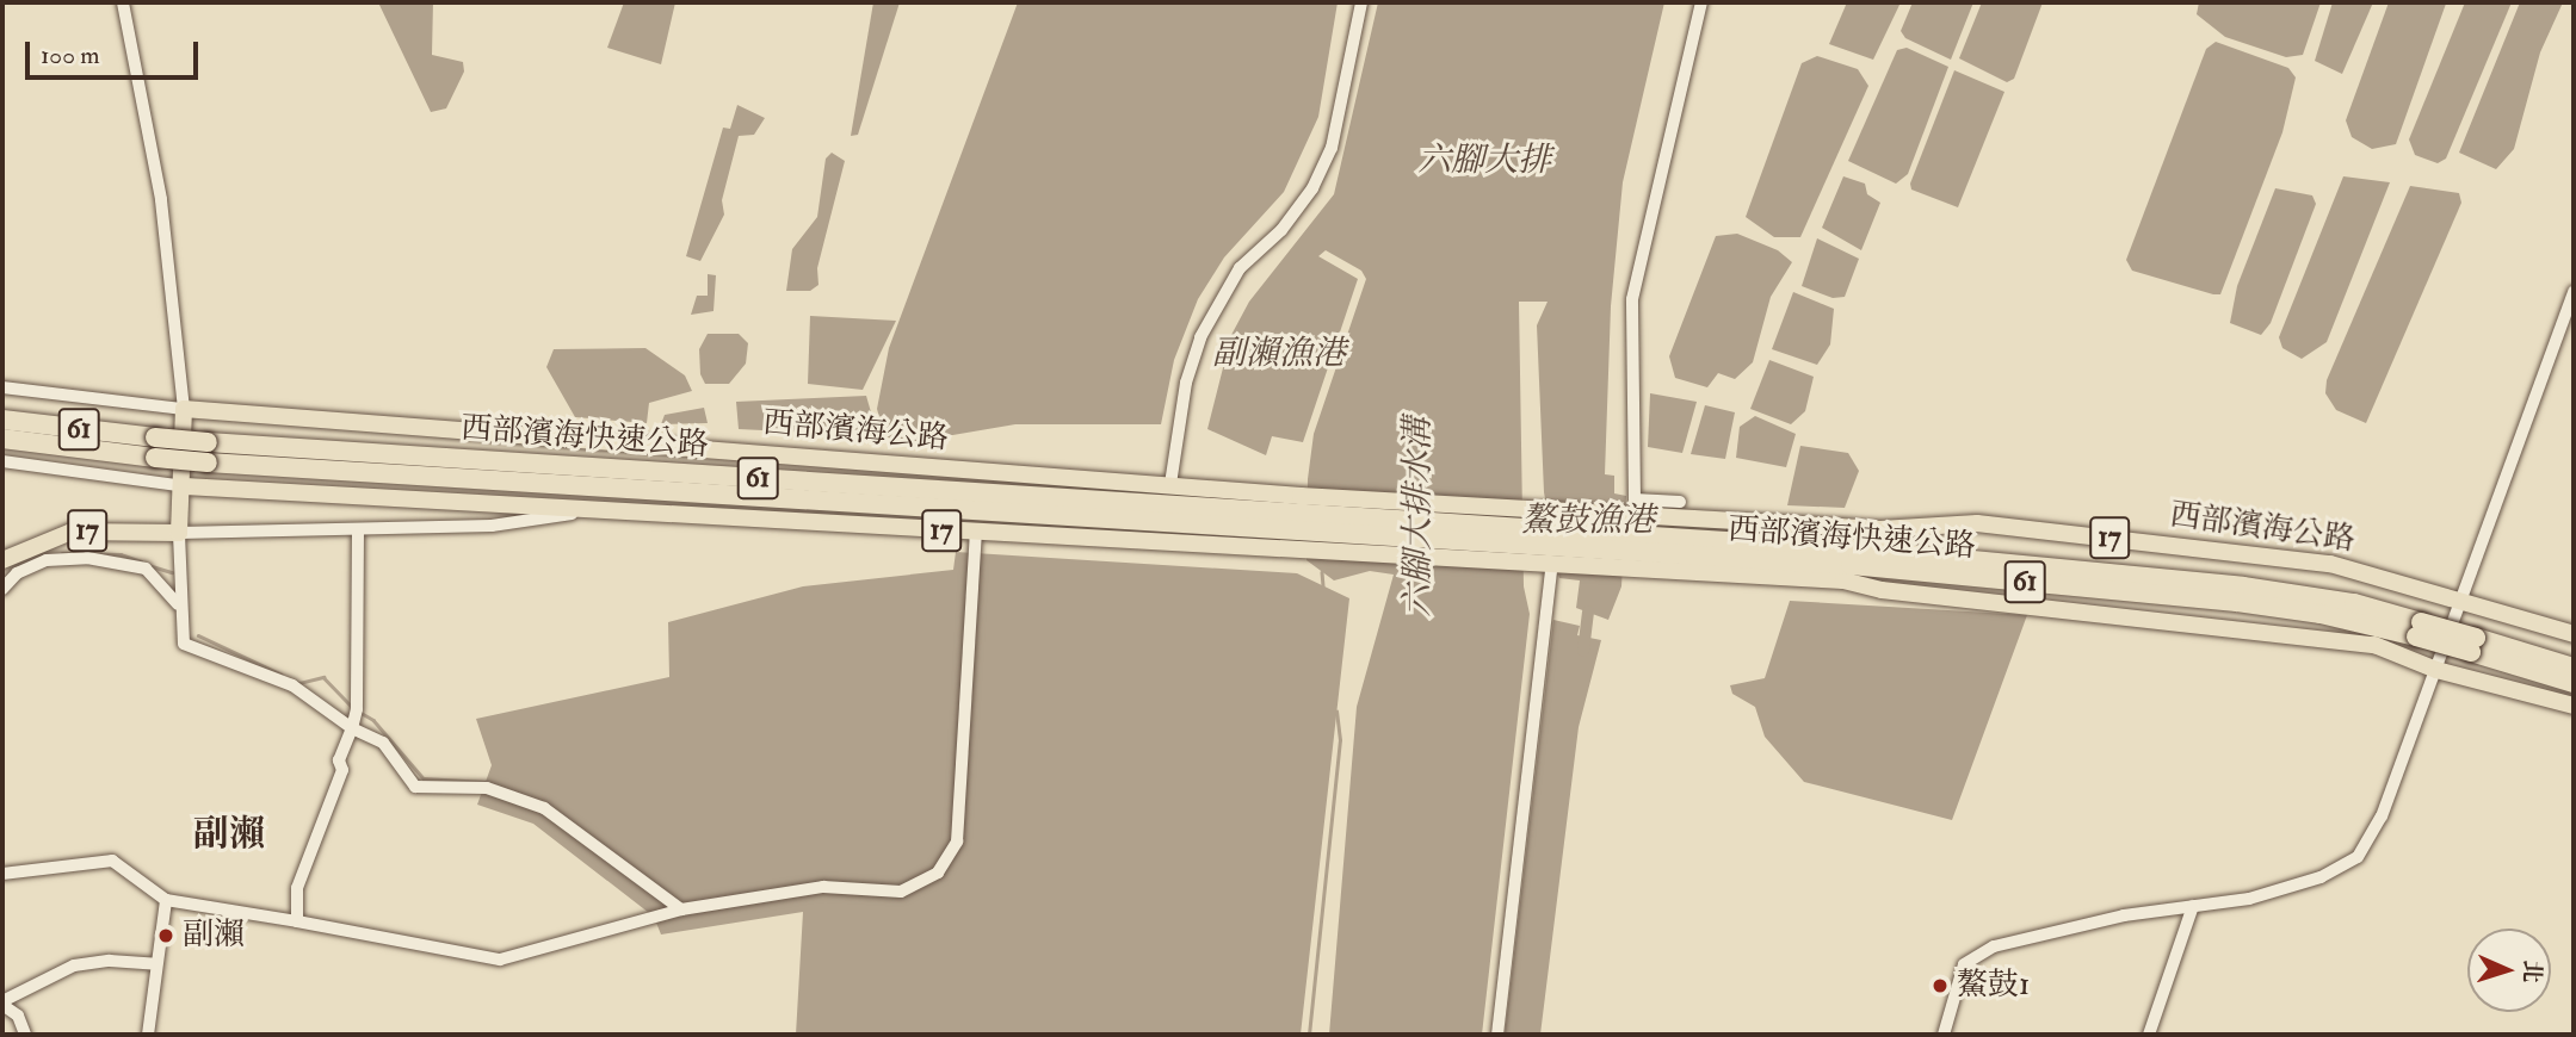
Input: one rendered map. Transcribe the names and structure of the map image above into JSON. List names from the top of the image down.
{
  "streets": {
    "highway": ["61", "西部濱海快速公路"],
    "main road": ["西部濱海公路", "17"]
  },
  "crossings": [
    ["61", "西部濱海公路"],
    ["61", "西部濱海快速公路"],
    ["61", "17"],
    ["西部濱海公路", "西部濱海快速公路"],
    ["西部濱海公路", "17"],
    ["西部濱海快速公路", "17"]
  ],
  "districts": ["副瀨"],
  "water": [
    "六腳大排",
    "副瀨漁港",
    "六腳大排水溝",
    "鰲鼓漁港"
  ],
  "places": ["副瀨", "鰲鼓1"],
  "scale_bar": "100 m",
  "north": "right"
}
